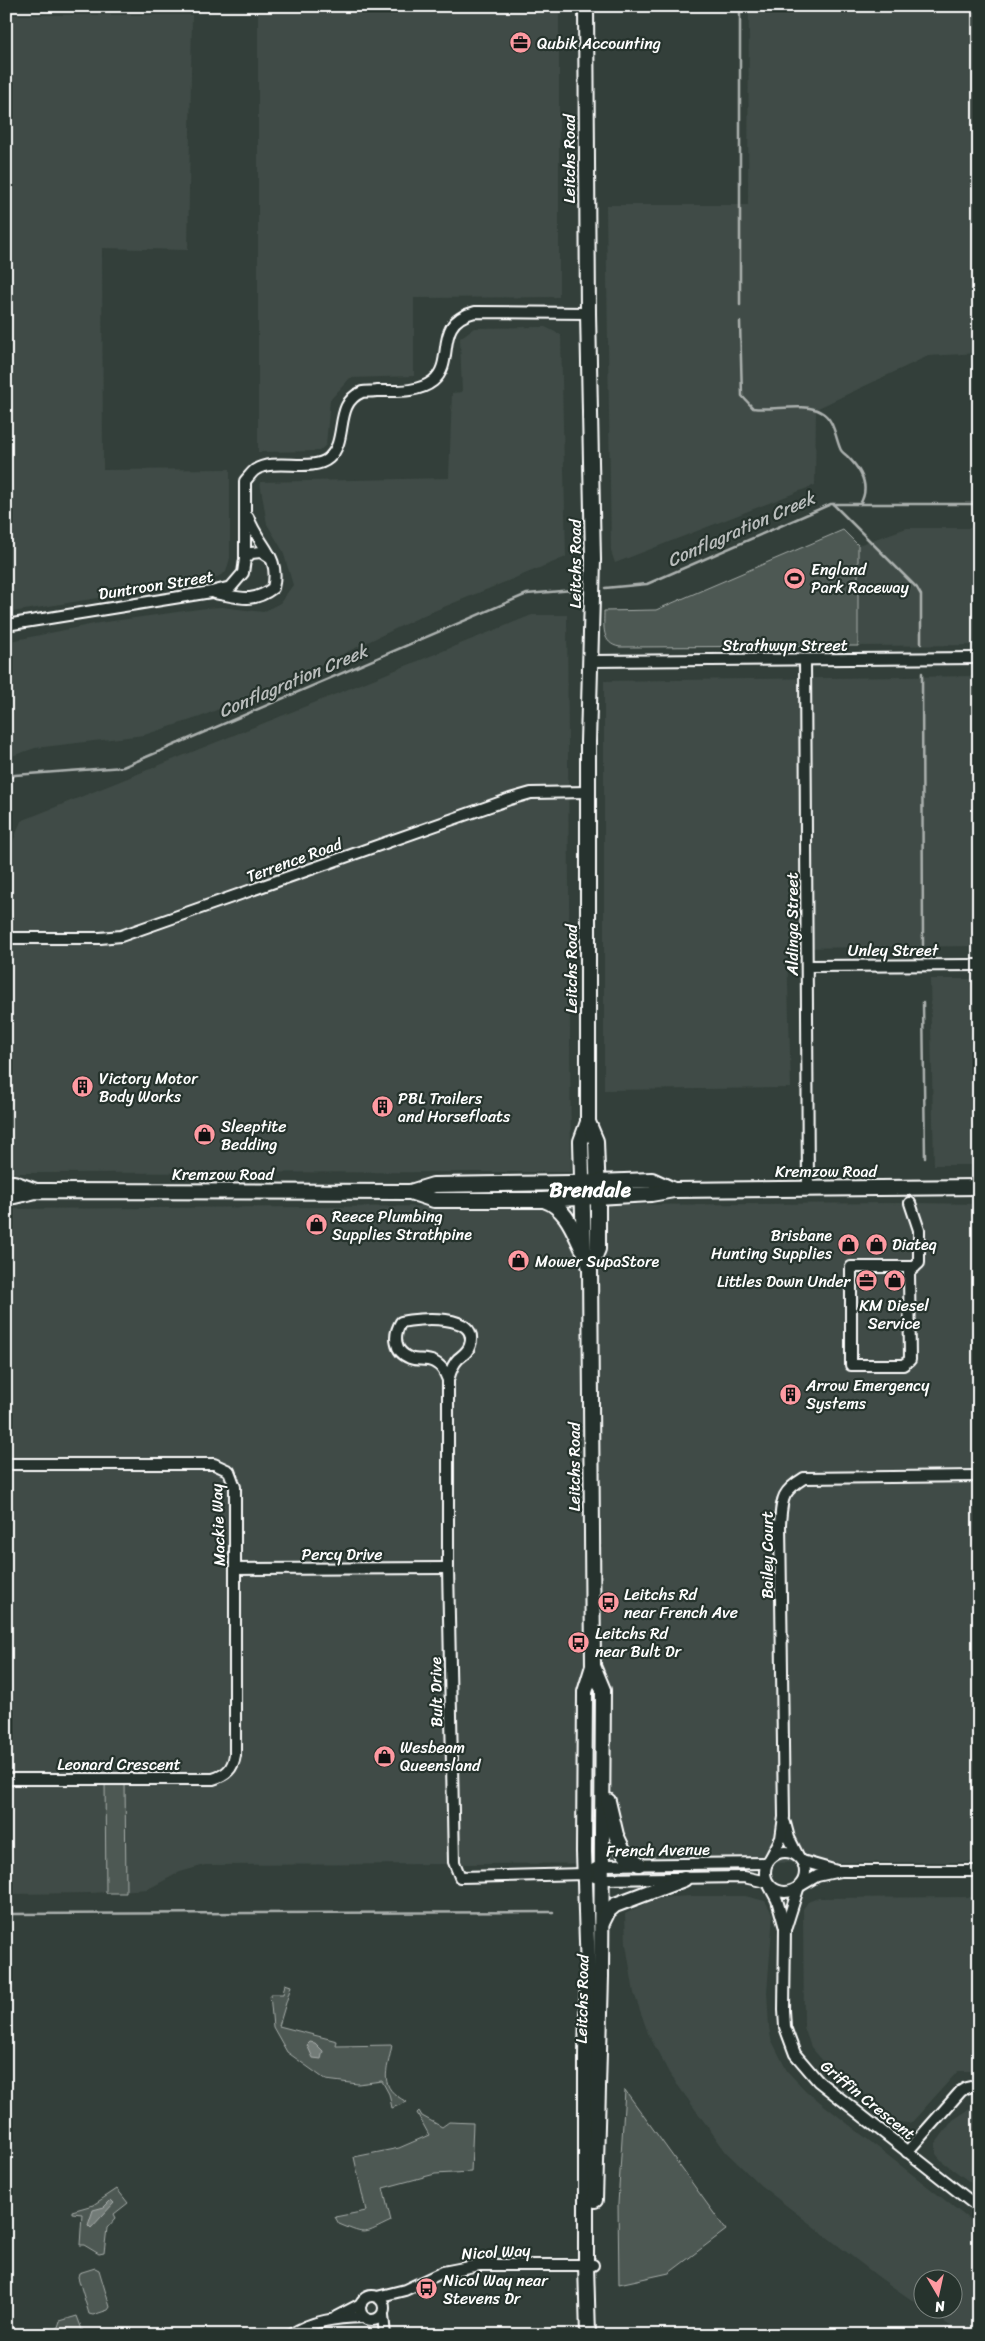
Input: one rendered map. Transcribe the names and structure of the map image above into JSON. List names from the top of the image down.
{
  "streets": {
    "street": [
      "Leitchs Road",
      "Duntroon Street",
      "Strathwyn Street",
      "Terrence Road",
      "Aldinga Street",
      "Unley Street",
      "Kremzow Road",
      "Mackie Way",
      "Percy Drive",
      "Bailey Court",
      "Bult Drive",
      "Leonard Crescent",
      "French Avenue",
      "Griffin Crescent",
      "Nicol Way"
    ]
  },
  "crossings": [
    ["Leitchs Road", "Duntroon Street"],
    ["Leitchs Road", "Strathwyn Street"],
    ["Leitchs Road", "Terrence Road"],
    ["Leitchs Road", "Kremzow Road"],
    ["Leitchs Road", "Bult Drive"],
    ["Leitchs Road", "French Avenue"],
    ["Leitchs Road", "Nicol Way"],
    ["Strathwyn Street", "Aldinga Street"],
    ["Aldinga Street", "Unley Street"],
    ["Aldinga Street", "Kremzow Road"],
    ["Mackie Way", "Percy Drive"],
    ["Mackie Way", "Leonard Crescent"],
    ["Percy Drive", "Bult Drive"],
    ["Bailey Court", "French Avenue"],
    ["Bailey Court", "Griffin Crescent"],
    ["Bult Drive", "French Avenue"],
    ["French Avenue", "Griffin Crescent"]
  ],
  "districts": ["Brendale"],
  "water": ["Conflagration Creek"],
  "places": {
    "office": ["Qubik Accounting", "Littles Down Under"],
    "sports": ["England Park Raceway"],
    "building": ["Victory Motor Body Works", "PBL Trailers and Horsefloats", "Arrow Emergency Systems"],
    "shop": [
      "Sleeptite Bedding",
      "Reece Plumbing Supplies Strathpine",
      "Brisbane Hunting Supplies",
      "Diateq",
      "Mower SupaStore",
      "KM Diesel Service",
      "Wesbeam Queensland"
    ],
    "bus stop": ["Leitchs Rd near French Ave", "Leitchs Rd near Bult Dr", "Nicol Way near Stevens Dr"]
  },
  "north": "bottom"
}
